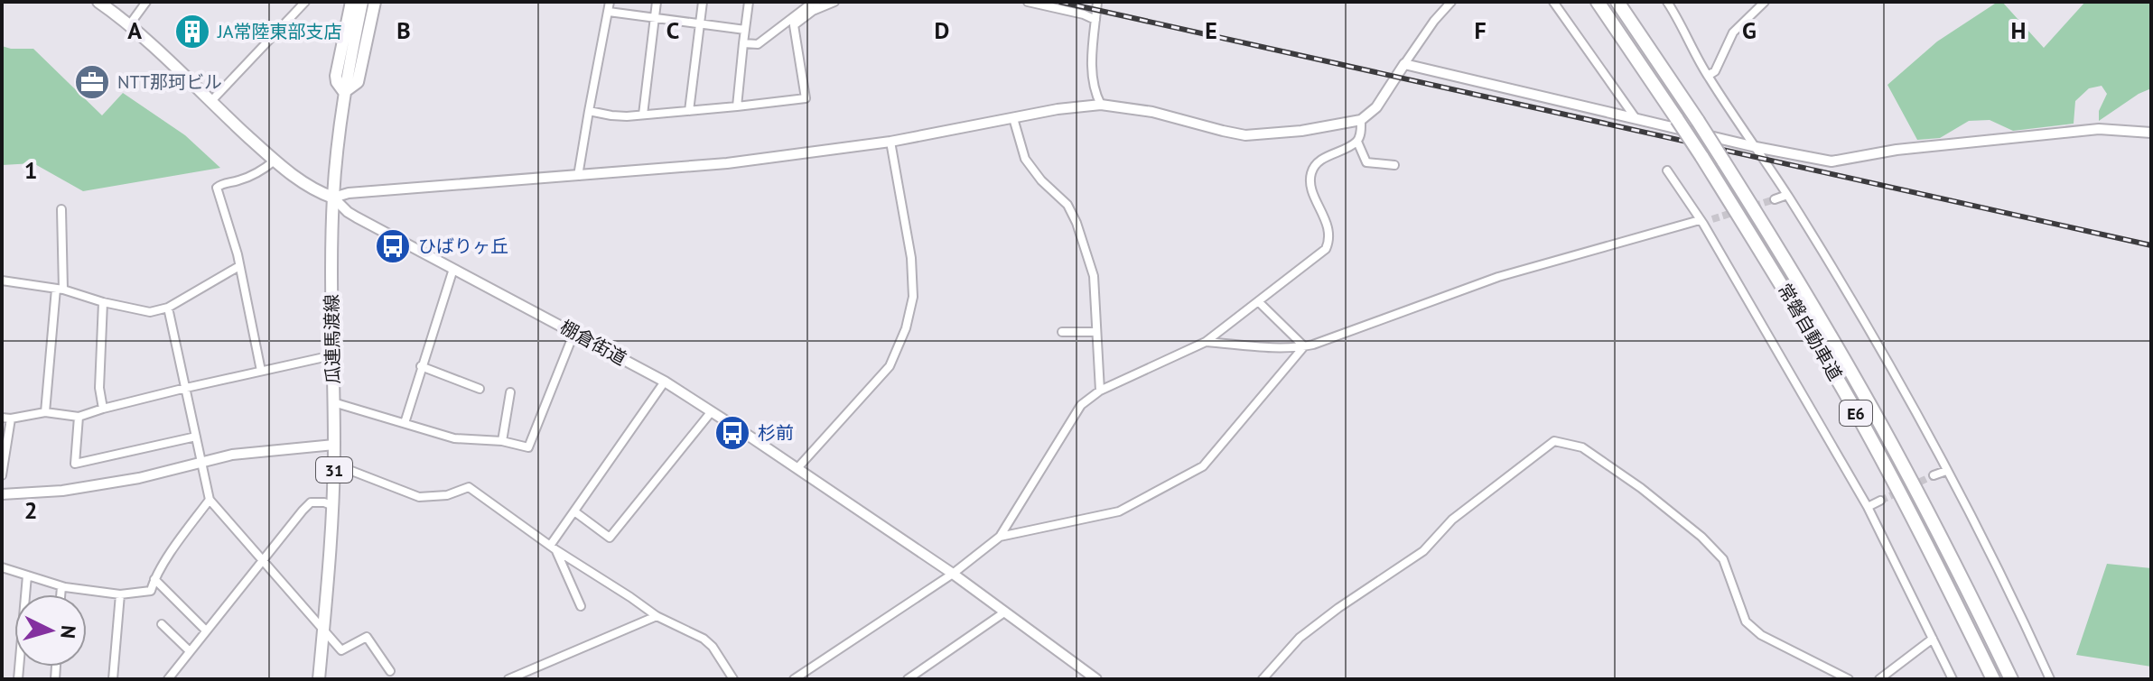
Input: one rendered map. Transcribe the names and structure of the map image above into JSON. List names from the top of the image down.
{
  "streets": {
    "highway": ["常磐自動車道", "E6"],
    "main road": ["瓜連馬渡線", "棚倉街道", "31"]
  },
  "crossings": [
    ["瓜連馬渡線", "棚倉街道"]
  ],
  "places": {
    "building": ["JA常陸東部支店"],
    "office": ["NTT那珂ビル"],
    "bus stop": ["ひばりヶ丘", "杉前"]
  },
  "north": "right",
  "grid": {
    "columns": [
      "A",
      "B",
      "C",
      "D",
      "E",
      "F",
      "G",
      "H"
    ],
    "rows": ["1", "2"]
  }
}
